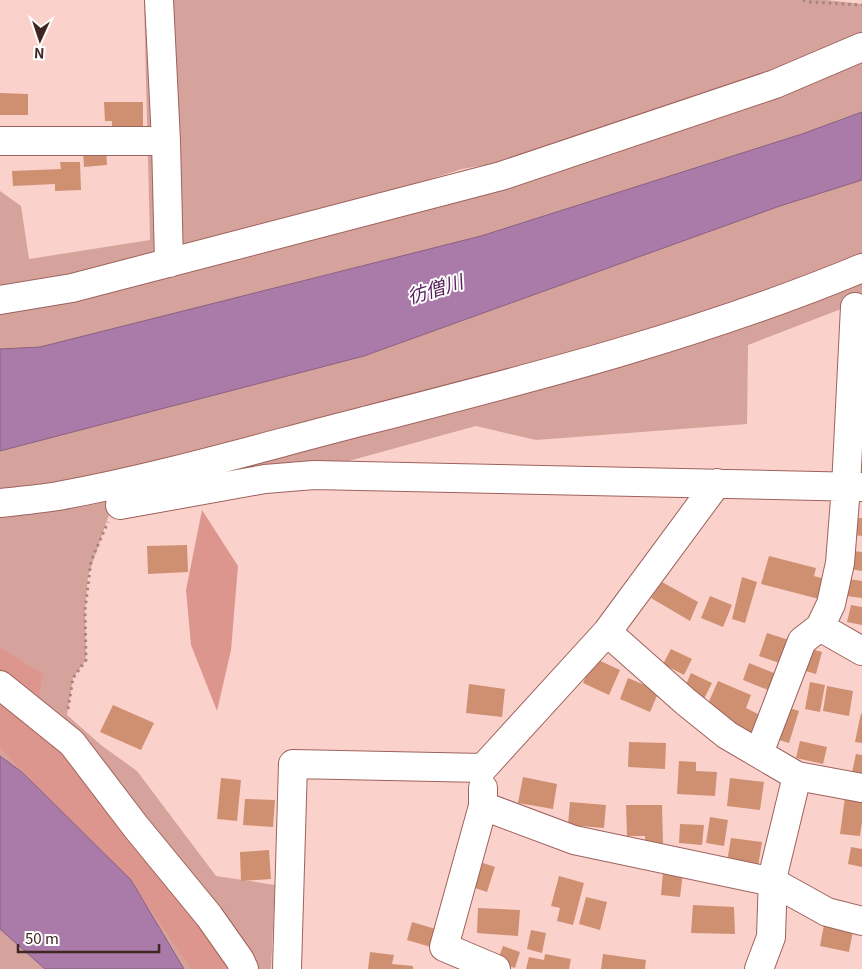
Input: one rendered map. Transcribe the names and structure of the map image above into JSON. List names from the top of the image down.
{
  "water": ["彷僧川"],
  "scale_bar": "50 m",
  "north": "bottom"
}
